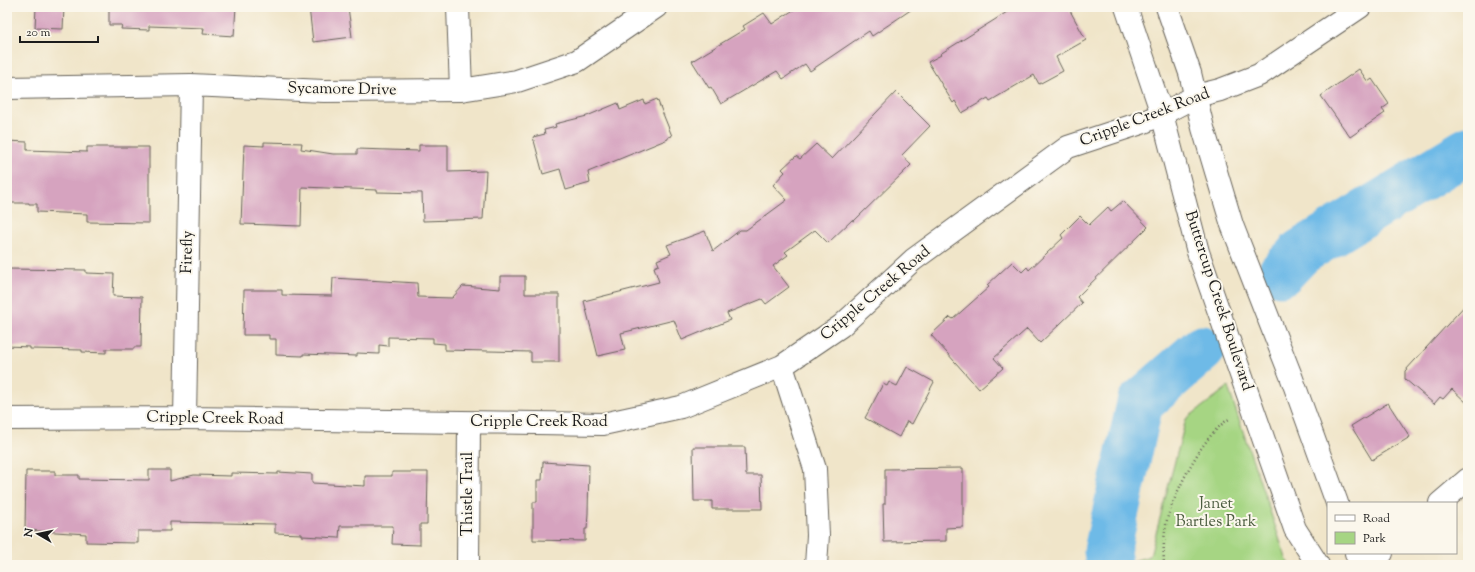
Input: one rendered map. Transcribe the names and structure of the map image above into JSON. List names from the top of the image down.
{
  "streets": {
    "street": [
      "Sycamore Drive",
      "Cripple Creek Road",
      "Firefly",
      "Buttercup Creek Boulevard",
      "Thistle Trail"
    ]
  },
  "crossings": [
    ["Sycamore Drive", "Firefly"],
    ["Cripple Creek Road", "Firefly"],
    ["Cripple Creek Road", "Buttercup Creek Boulevard"],
    ["Cripple Creek Road", "Thistle Trail"]
  ],
  "parks": ["Janet Bartles Park"],
  "legend": ["Road", "Park"],
  "scale_bar": "20 m",
  "north": "left"
}
